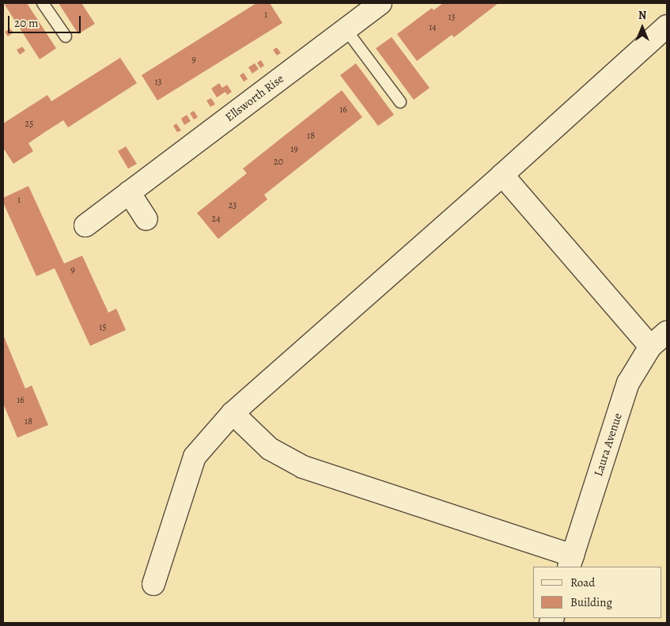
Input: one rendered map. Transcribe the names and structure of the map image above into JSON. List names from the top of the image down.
{
  "streets": {
    "street": ["Ellsworth Rise", "Laura Avenue"]
  },
  "house_numbers": [
    "1",
    "13",
    "14",
    "9",
    "13",
    "16",
    "25",
    "18",
    "19",
    "20",
    "1",
    "23",
    "24",
    "9",
    "15",
    "16",
    "18"
  ],
  "legend": ["Road", "Building"],
  "scale_bar": "20 m",
  "north": "top"
}
